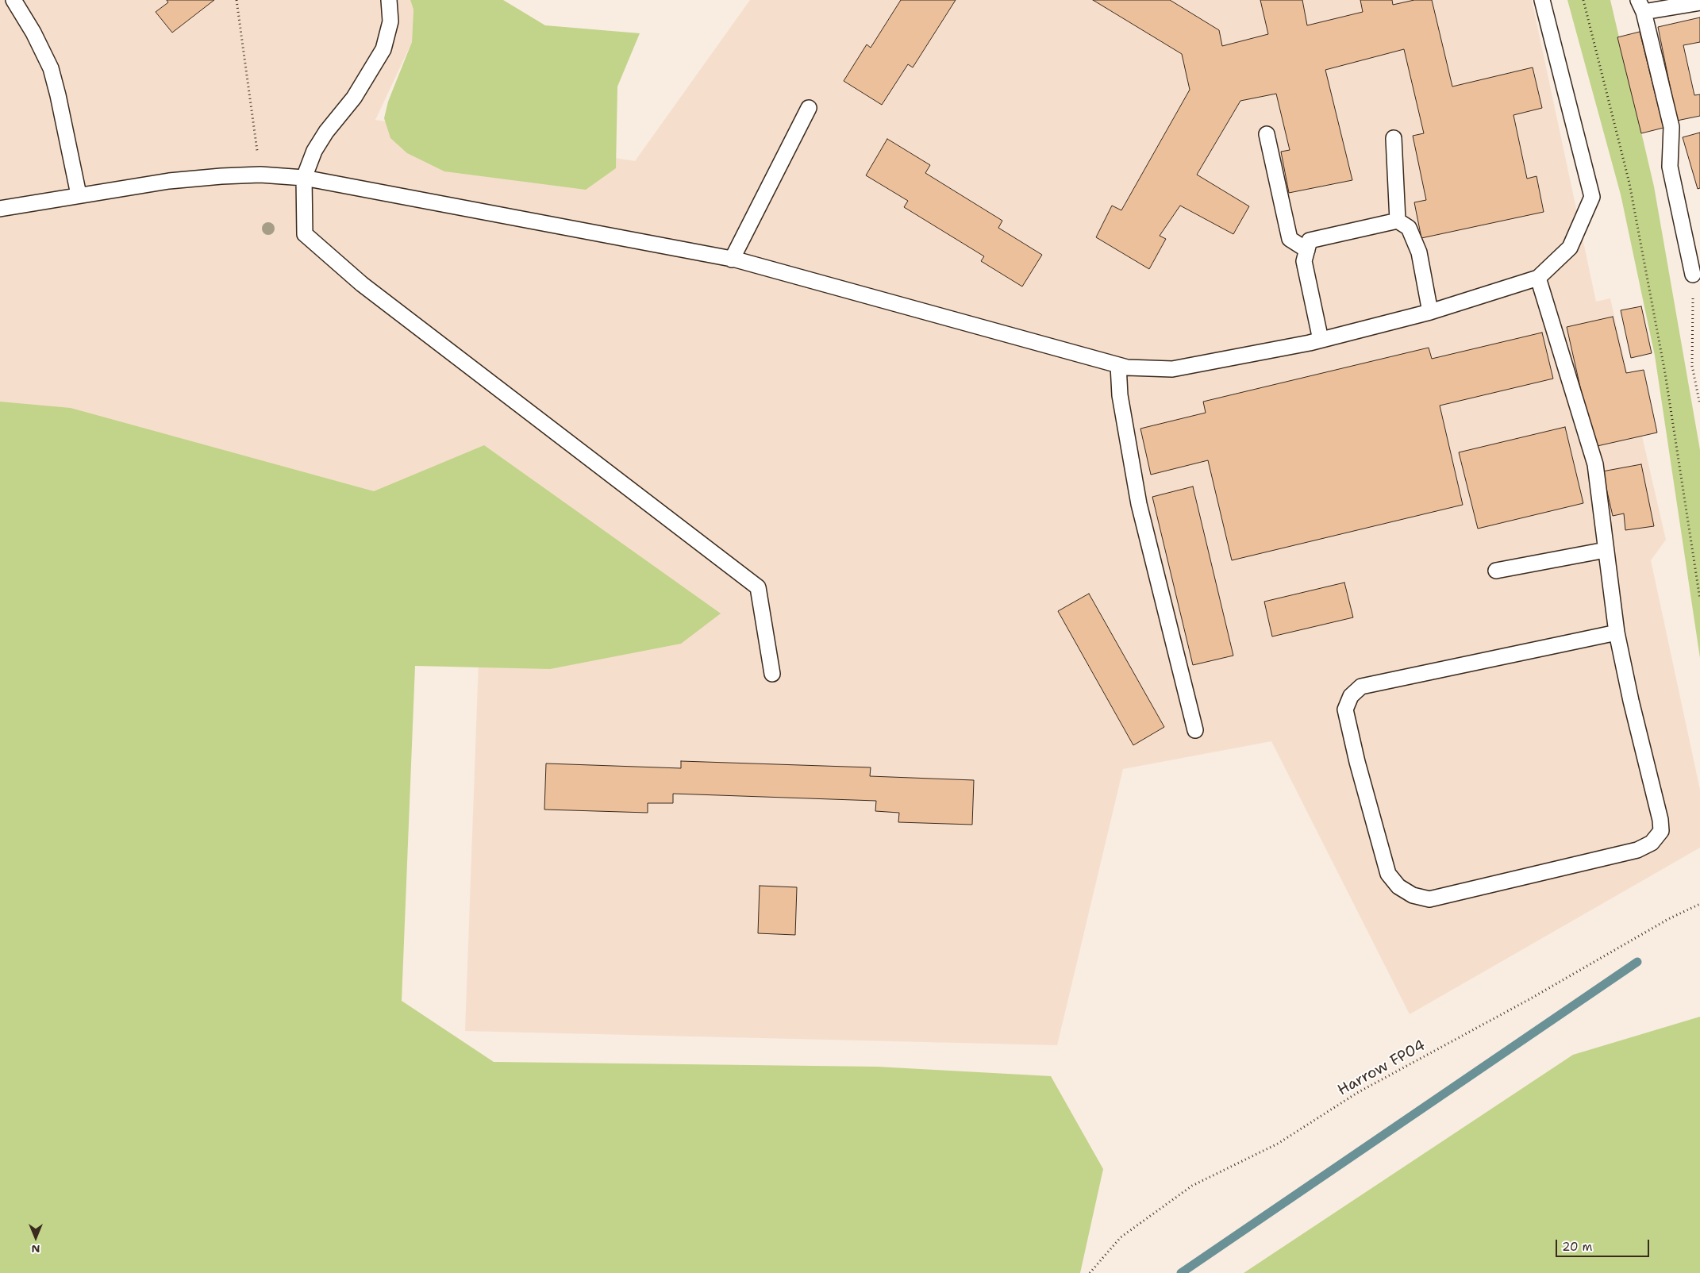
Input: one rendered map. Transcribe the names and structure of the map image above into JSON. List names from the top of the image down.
{
  "streets": {
    "path": ["Harrow FP04"]
  },
  "scale_bar": "20 m",
  "north": "bottom"
}
